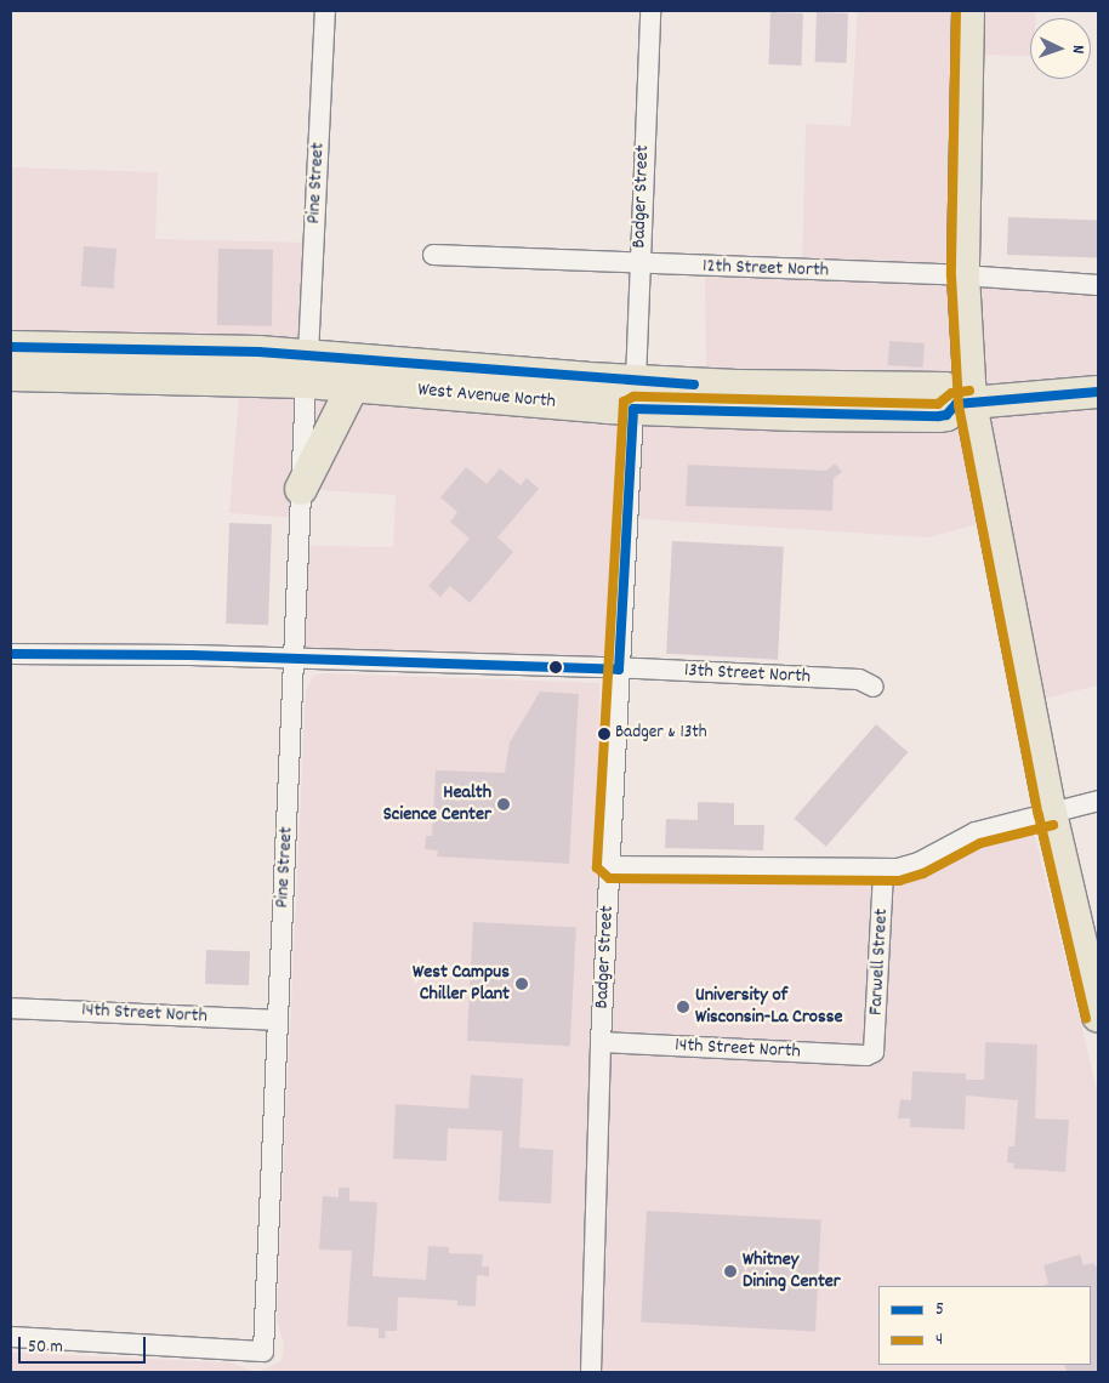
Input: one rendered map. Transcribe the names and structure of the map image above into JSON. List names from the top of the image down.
{
  "streets": {
    "main road": ["West Avenue North"],
    "street": [
      "Pine Street",
      "Badger Street",
      "12th Street North",
      "13th Street North",
      "Farwell Street",
      "14th Street North"
    ]
  },
  "crossings": [
    ["Pine Street", "West Avenue North"],
    ["Pine Street", "13th Street North"],
    ["Pine Street", "14th Street North"],
    ["Badger Street", "12th Street North"],
    ["Badger Street", "West Avenue North"],
    ["Badger Street", "13th Street North"],
    ["Badger Street", "14th Street North"],
    ["Farwell Street", "14th Street North"]
  ],
  "places": [
    "Badger & 13th",
    "Health Science Center",
    "West Campus Chiller Plant",
    "University of Wisconsin-La Crosse",
    "Whitney Dining Center"
  ],
  "lines": ["transit line 4", "transit line 5"],
  "legend": ["5", "4"],
  "scale_bar": "50 m",
  "north": "right"
}
